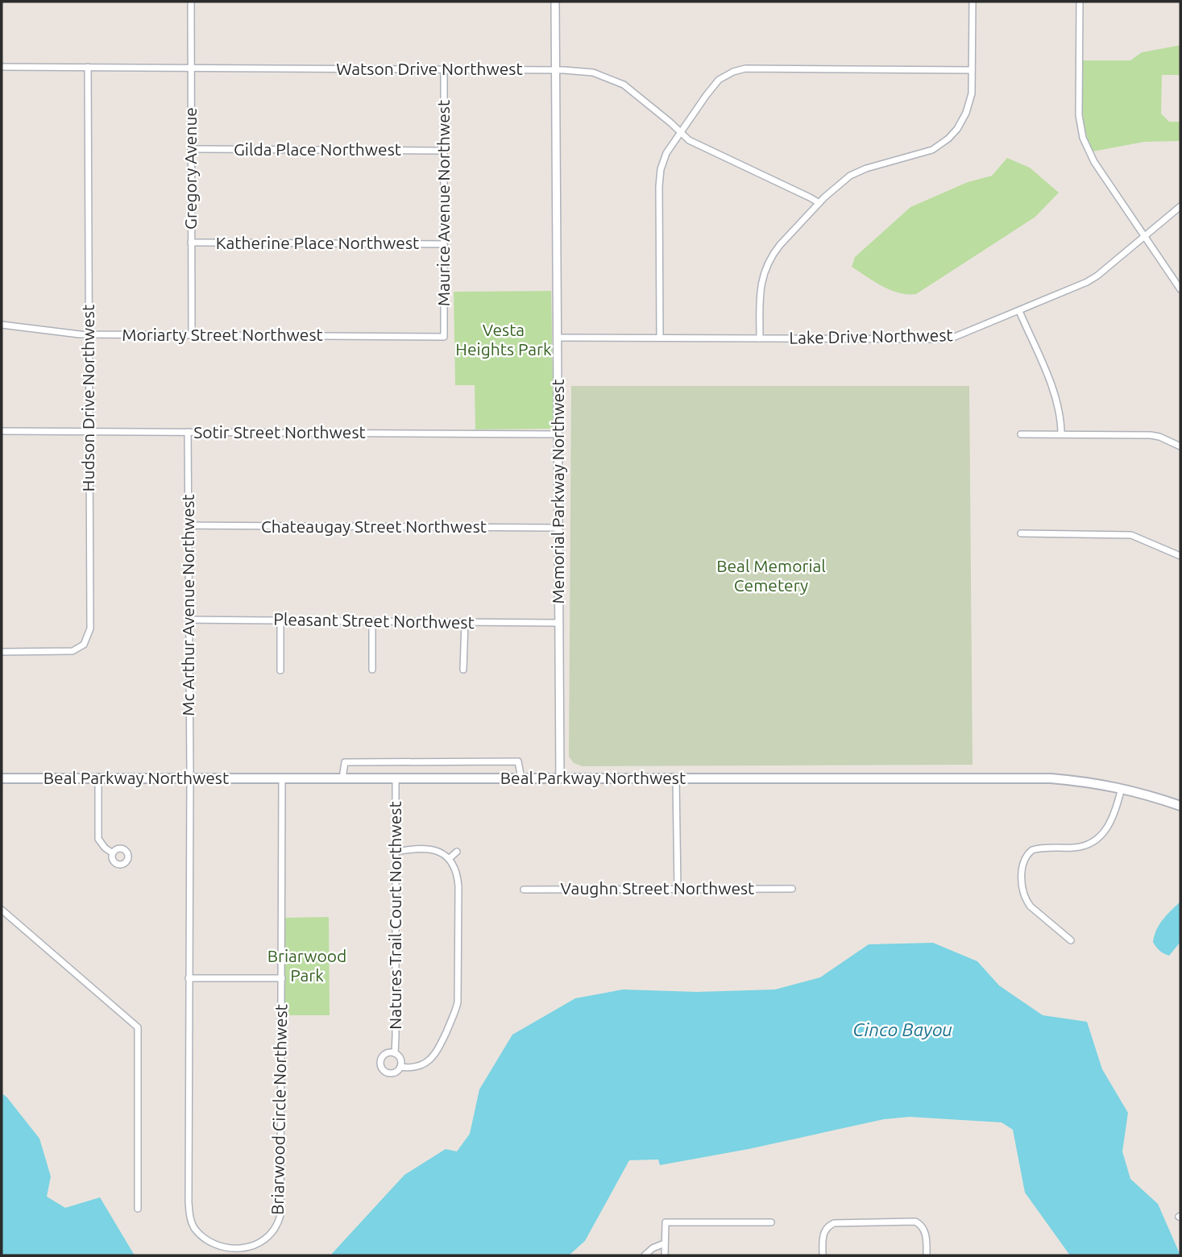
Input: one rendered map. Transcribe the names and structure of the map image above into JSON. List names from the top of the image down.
{
  "streets": {
    "main road": ["Beal Parkway Northwest"],
    "street": [
      "Watson Drive Northwest",
      "Gilda Place Northwest",
      "Gregory Avenue",
      "Maurice Avenue Northwest",
      "Katherine Place Northwest",
      "Moriarty Street Northwest",
      "Lake Drive Northwest",
      "Hudson Drive Northwest",
      "Sotir Street Northwest",
      "Memorial Parkway Northwest",
      "Chateaugay Street Northwest",
      "Mc Arthur Avenue Northwest",
      "Pleasant Street Northwest",
      "Vaughn Street Northwest",
      "Natures Trail Court Northwest",
      "Briarwood Circle Northwest"
    ]
  },
  "crossings": [
    ["Watson Drive Northwest", "Gregory Avenue"],
    ["Watson Drive Northwest", "Maurice Avenue Northwest"],
    ["Watson Drive Northwest", "Hudson Drive Northwest"],
    ["Watson Drive Northwest", "Memorial Parkway Northwest"],
    ["Gilda Place Northwest", "Gregory Avenue"],
    ["Gilda Place Northwest", "Maurice Avenue Northwest"],
    ["Gregory Avenue", "Katherine Place Northwest"],
    ["Gregory Avenue", "Moriarty Street Northwest"],
    ["Maurice Avenue Northwest", "Katherine Place Northwest"],
    ["Maurice Avenue Northwest", "Moriarty Street Northwest"],
    ["Moriarty Street Northwest", "Hudson Drive Northwest"],
    ["Lake Drive Northwest", "Memorial Parkway Northwest"],
    ["Hudson Drive Northwest", "Sotir Street Northwest"],
    ["Sotir Street Northwest", "Memorial Parkway Northwest"],
    ["Sotir Street Northwest", "Mc Arthur Avenue Northwest"],
    ["Memorial Parkway Northwest", "Chateaugay Street Northwest"],
    ["Memorial Parkway Northwest", "Pleasant Street Northwest"],
    ["Memorial Parkway Northwest", "Beal Parkway Northwest"],
    ["Chateaugay Street Northwest", "Mc Arthur Avenue Northwest"],
    ["Mc Arthur Avenue Northwest", "Pleasant Street Northwest"],
    ["Mc Arthur Avenue Northwest", "Beal Parkway Northwest"],
    ["Mc Arthur Avenue Northwest", "Briarwood Circle Northwest"],
    ["Beal Parkway Northwest", "Natures Trail Court Northwest"],
    ["Beal Parkway Northwest", "Briarwood Circle Northwest"]
  ],
  "water": ["Cinco Bayou"],
  "parks": ["Vesta Heights Park", "Beal Memorial Cemetery", "Briarwood Park"]
}
